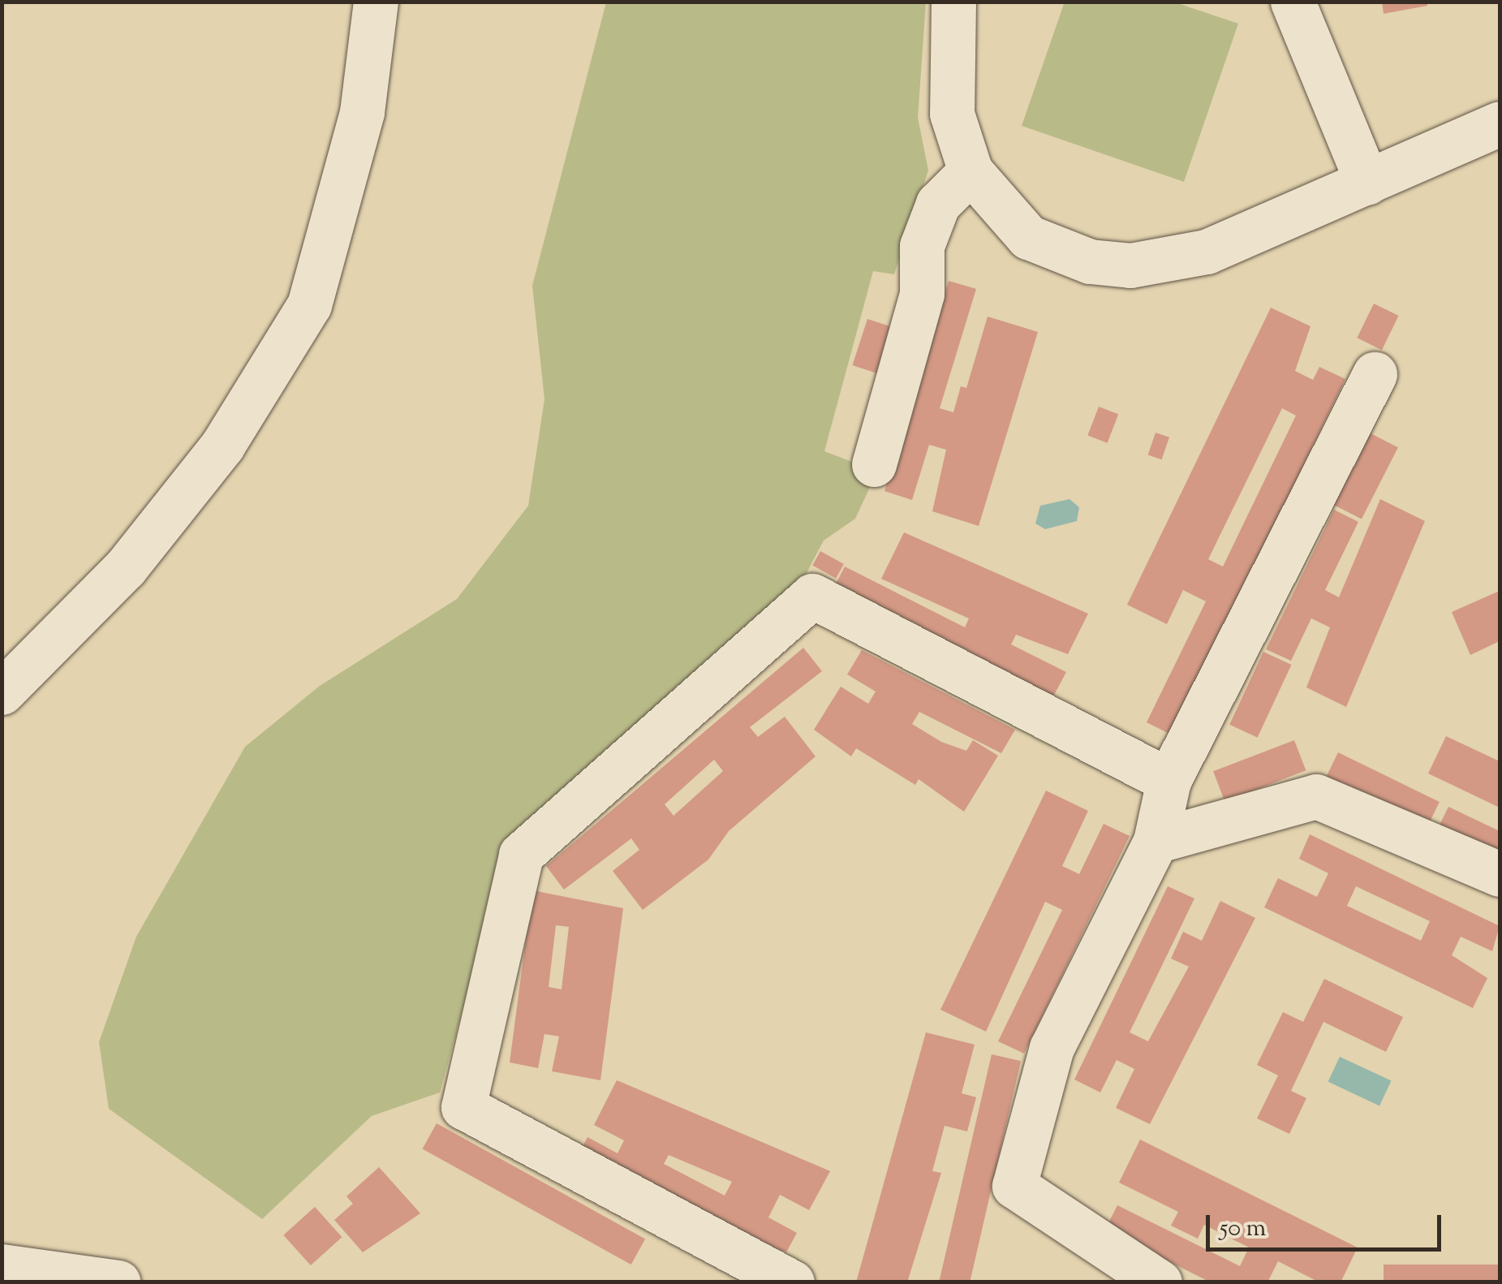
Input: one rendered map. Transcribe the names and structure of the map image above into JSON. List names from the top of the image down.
{
  "scale_bar": "50 m"
}
